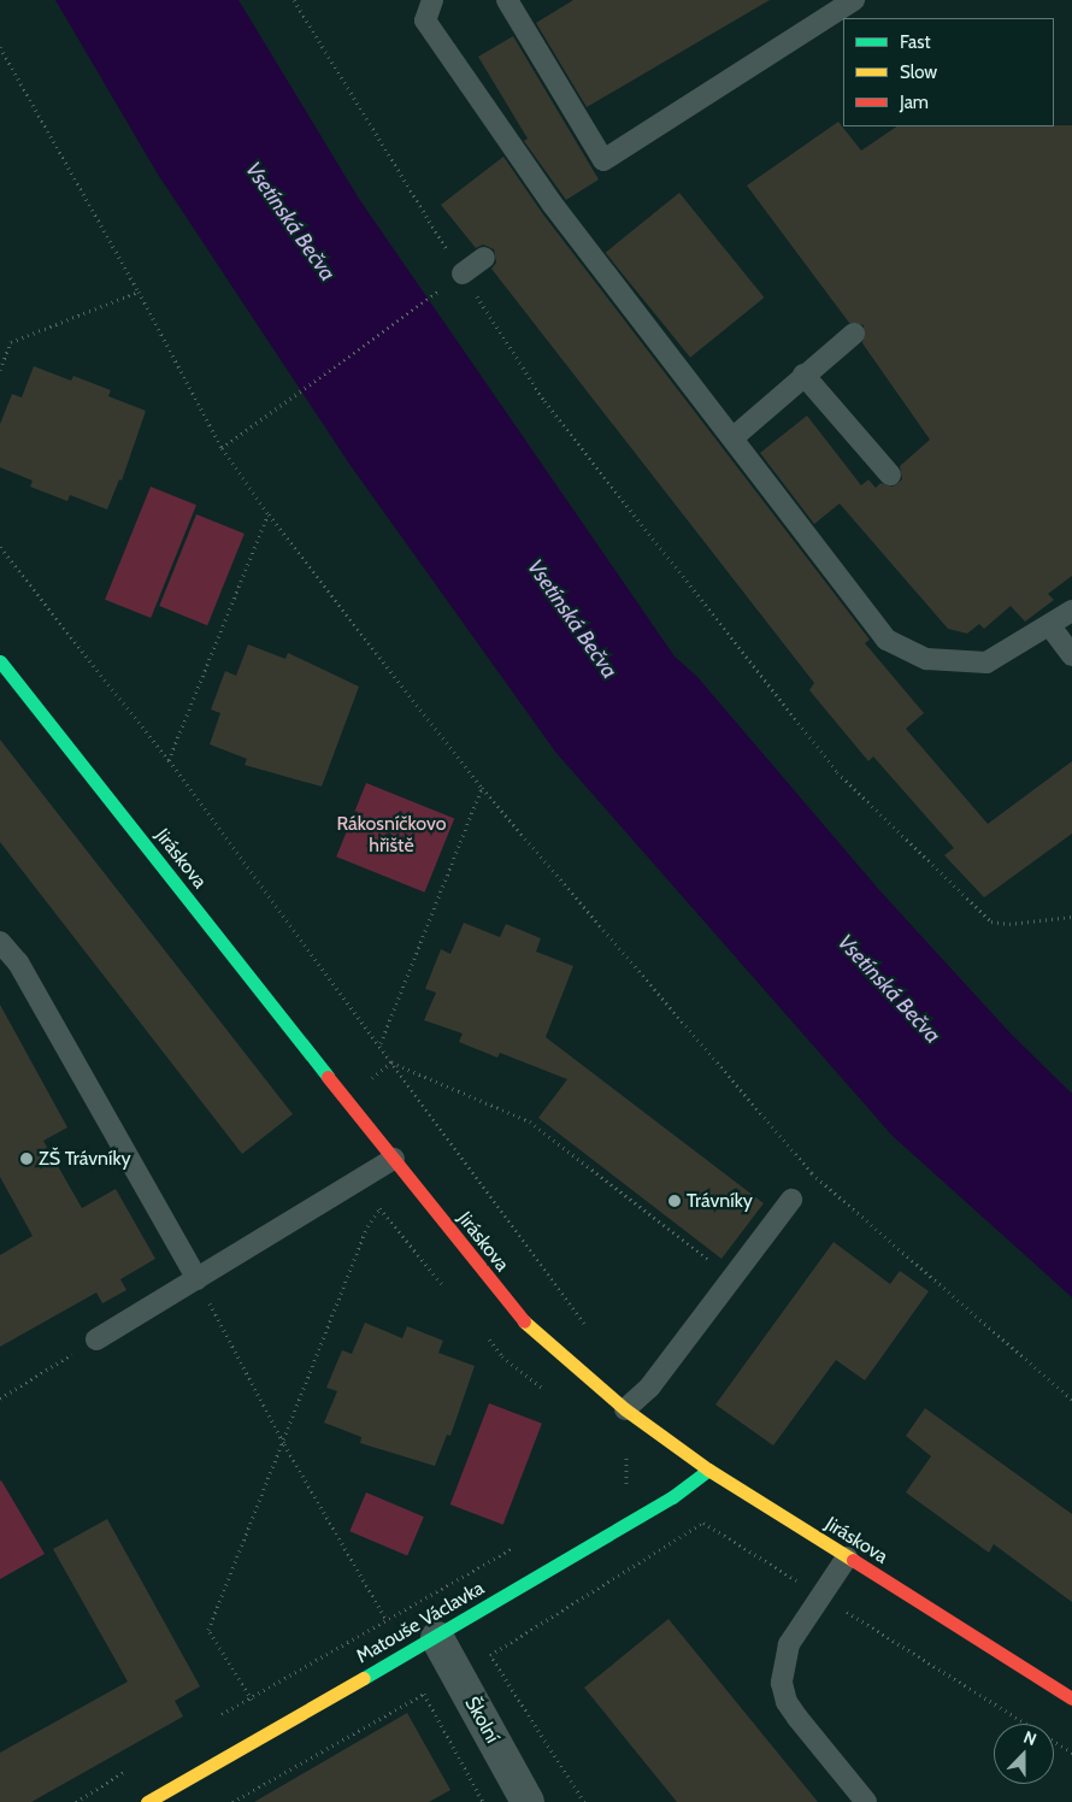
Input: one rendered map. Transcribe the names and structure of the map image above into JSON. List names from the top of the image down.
{
  "streets": {
    "street": ["Jiráskova", "Matouše Václavka", "Školní"]
  },
  "crossings": [
    ["Jiráskova", "Matouše Václavka"],
    ["Matouše Václavka", "Školní"]
  ],
  "water": ["Vsetínská Bečva"],
  "parks": ["Rákosníčkovo hřiště"],
  "places": ["ZŠ Trávníky", "Trávníky"],
  "legend": ["Fast", "Slow", "Jam"],
  "north": "top"
}
